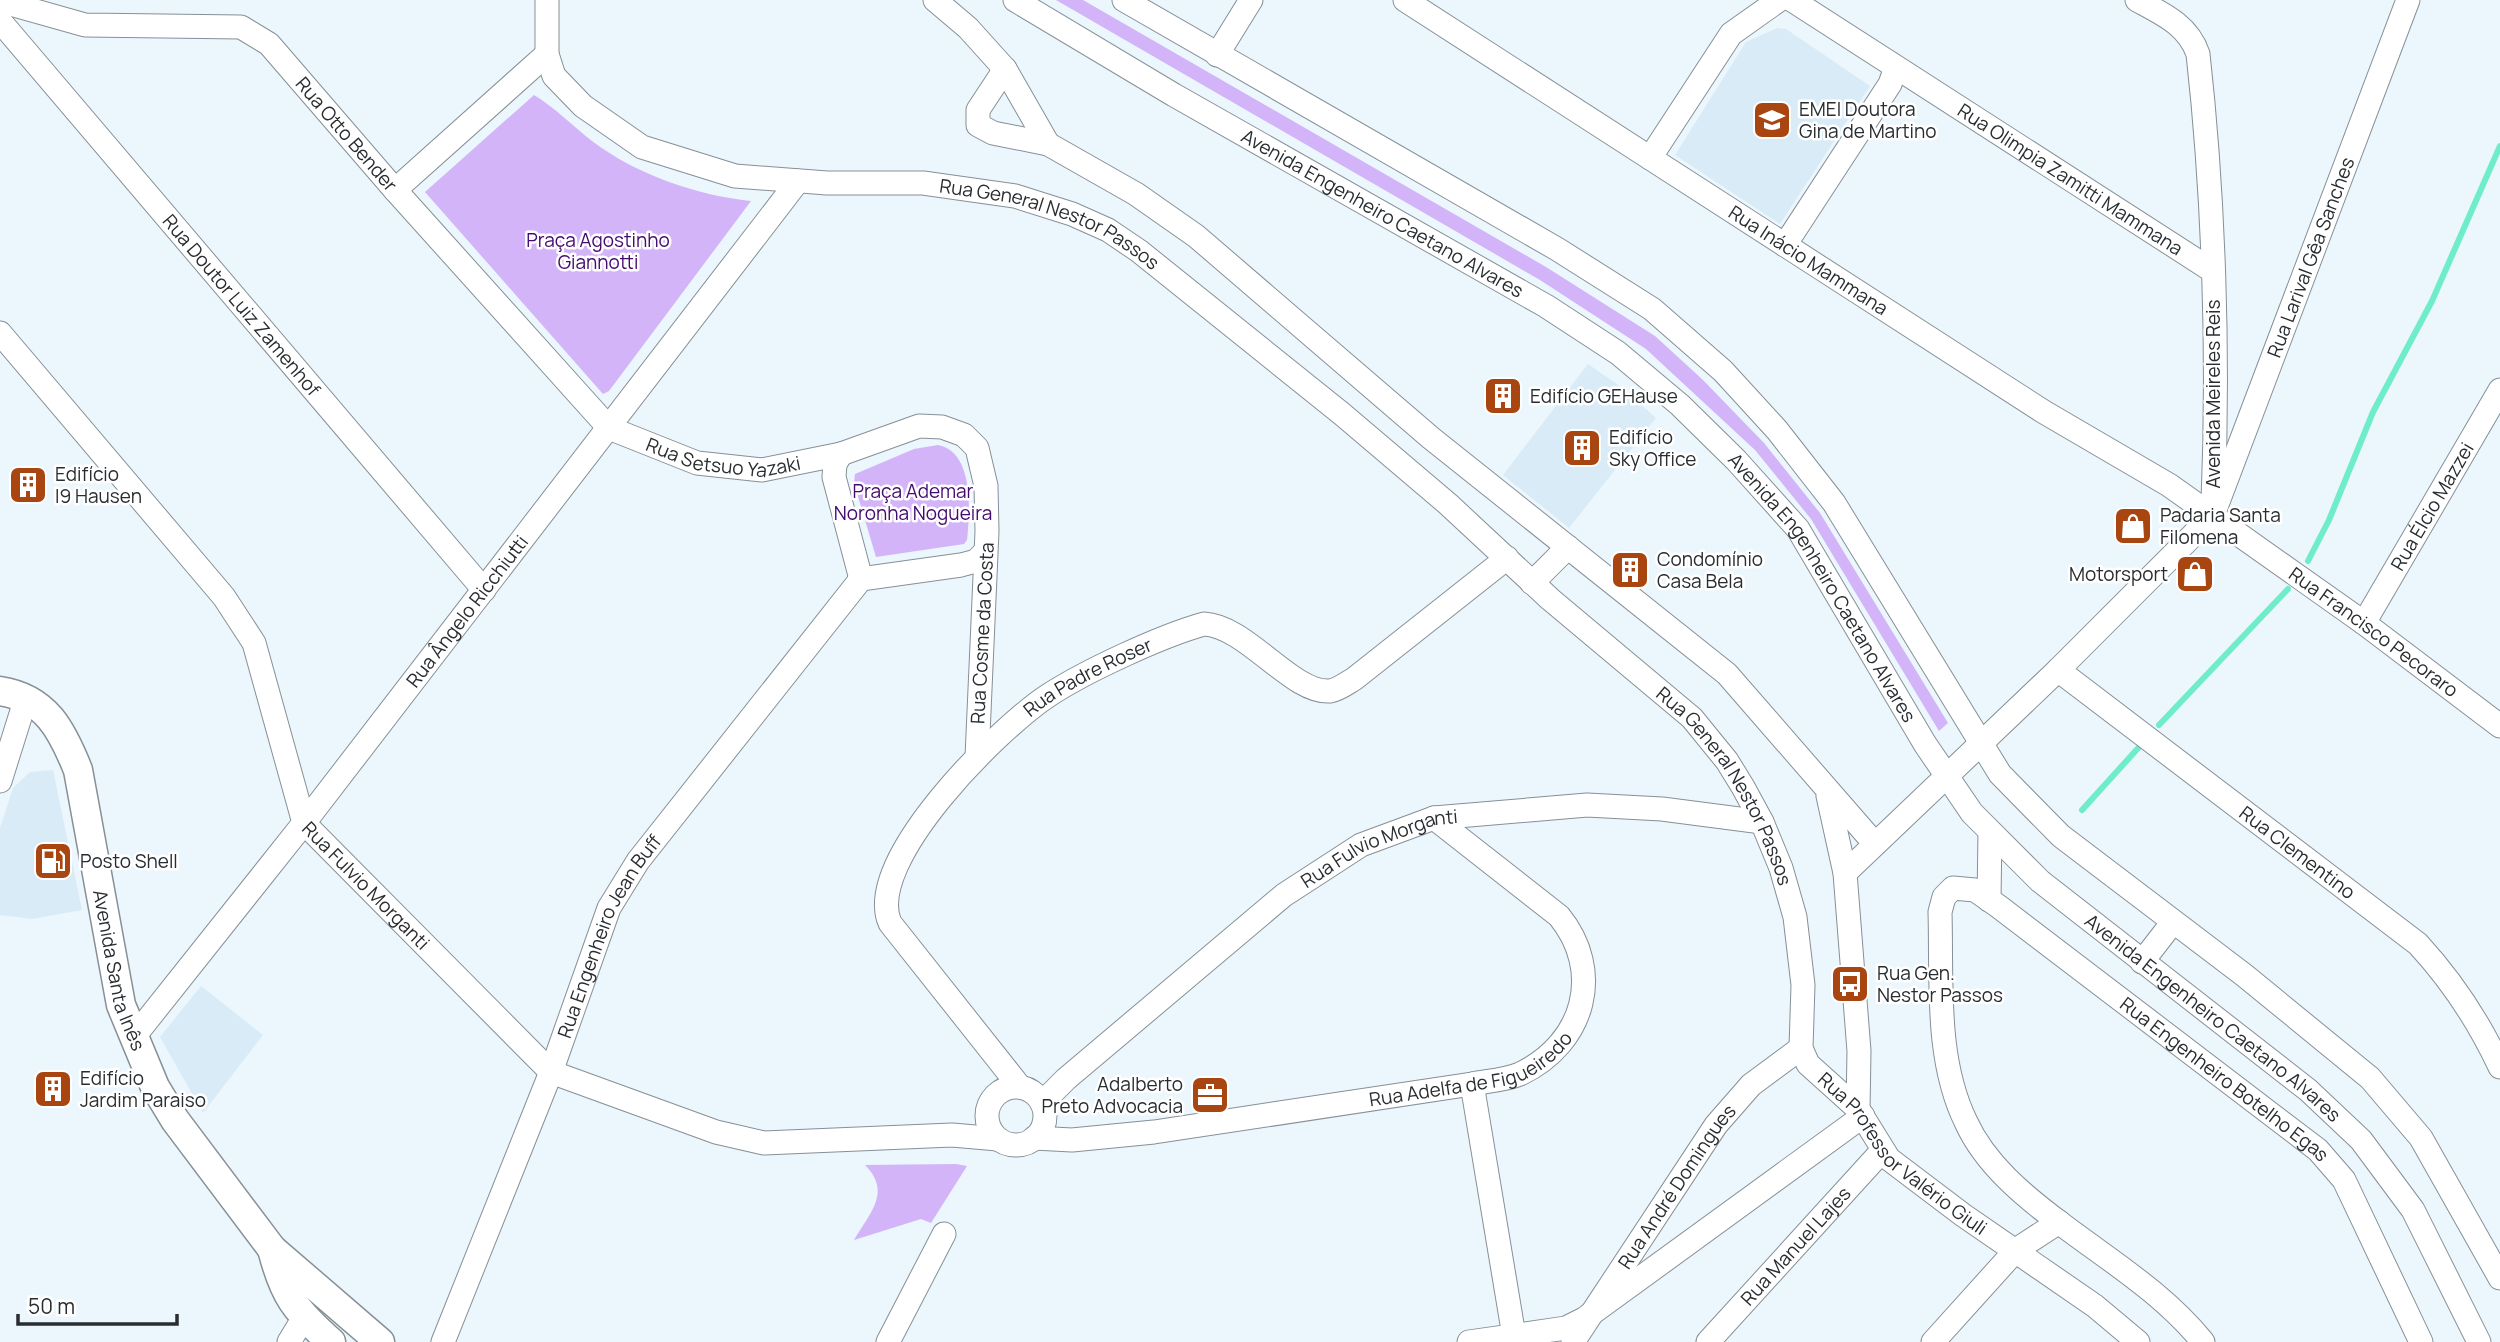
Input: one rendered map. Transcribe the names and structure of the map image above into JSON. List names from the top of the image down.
{
  "streets": {
    "main road": ["Avenida Santa Inês"],
    "street": [
      "Rua Otto Bender",
      "Rua Olimpia Zamitti Mammana",
      "Avenida Engenheiro Caetano Alvares",
      "Rua General Nestor Passos",
      "Rua Larival Gêa Sanches",
      "Rua Inácio Mammana",
      "Rua Doutor Luiz Zamenhof",
      "Avenida Meireles Reis",
      "Rua Setsuo Yazaki",
      "Rua Élcio Mazzei",
      "Rua Ângelo Ricchiutti",
      "Rua Francisco Pecoraro",
      "Rua Cosme da Costa",
      "Rua Padre Roser",
      "Rua Fulvio Morganti",
      "Rua Clementino",
      "Rua Engenheiro Jean Buff",
      "Rua Adelfa de Figueiredo",
      "Rua Engenheiro Botelho Egas",
      "Rua Professor Valério Giuli",
      "Rua André Domingues",
      "Rua Manuel Lajes"
    ]
  },
  "crossings": [
    ["Rua Otto Bender", "Rua Setsuo Yazaki"],
    ["Rua Otto Bender", "Rua Ângelo Ricchiutti"],
    ["Rua Olimpia Zamitti Mammana", "Avenida Meireles Reis"],
    ["Avenida Engenheiro Caetano Alvares", "Avenida Meireles Reis"],
    ["Rua General Nestor Passos", "Rua Ângelo Ricchiutti"],
    ["Rua General Nestor Passos", "Rua Padre Roser"],
    ["Rua General Nestor Passos", "Rua Fulvio Morganti"],
    ["Rua General Nestor Passos", "Rua Professor Valério Giuli"],
    ["Rua General Nestor Passos", "Rua André Domingues"],
    ["Rua Larival Gêa Sanches", "Rua Inácio Mammana"],
    ["Rua Larival Gêa Sanches", "Avenida Meireles Reis"],
    ["Rua Larival Gêa Sanches", "Rua Francisco Pecoraro"],
    ["Rua Inácio Mammana", "Avenida Meireles Reis"],
    ["Rua Inácio Mammana", "Rua Francisco Pecoraro"],
    ["Rua Doutor Luiz Zamenhof", "Rua Ângelo Ricchiutti"],
    ["Avenida Meireles Reis", "Rua Francisco Pecoraro"],
    ["Avenida Meireles Reis", "Rua Clementino"],
    ["Rua Setsuo Yazaki", "Rua Ângelo Ricchiutti"],
    ["Rua Setsuo Yazaki", "Rua Cosme da Costa"],
    ["Rua Setsuo Yazaki", "Rua Engenheiro Jean Buff"],
    ["Rua Élcio Mazzei", "Rua Francisco Pecoraro"],
    ["Rua Ângelo Ricchiutti", "Rua Fulvio Morganti"],
    ["Rua Ângelo Ricchiutti", "Avenida Santa Inês"],
    ["Rua Cosme da Costa", "Rua Padre Roser"],
    ["Rua Cosme da Costa", "Rua Engenheiro Jean Buff"],
    ["Rua Padre Roser", "Rua Fulvio Morganti"],
    ["Rua Padre Roser", "Rua Adelfa de Figueiredo"],
    ["Rua Fulvio Morganti", "Rua Engenheiro Jean Buff"],
    ["Rua Fulvio Morganti", "Rua Adelfa de Figueiredo"],
    ["Rua Professor Valério Giuli", "Rua André Domingues"],
    ["Rua Professor Valério Giuli", "Rua Manuel Lajes"]
  ],
  "parks": ["Praça Agostinho Giannotti", "Praça Ademar Noronha Nogueira"],
  "places": {
    "school or university": ["EMEI Doutora Gina de Martino"],
    "building": [
      "Edifício GEHause",
      "Edifício Sky Office",
      "Edifício I9 Hausen",
      "Condomínio Casa Bela",
      "Edifício Jardim Paraiso"
    ],
    "shop": ["Padaria Santa Filomena", "Motorsport"],
    "fuel station": ["Posto Shell"],
    "bus stop": ["Rua Gen. Nestor Passos"],
    "office": ["Adalberto Preto Advocacia"]
  },
  "scale_bar": "50 m"
}
